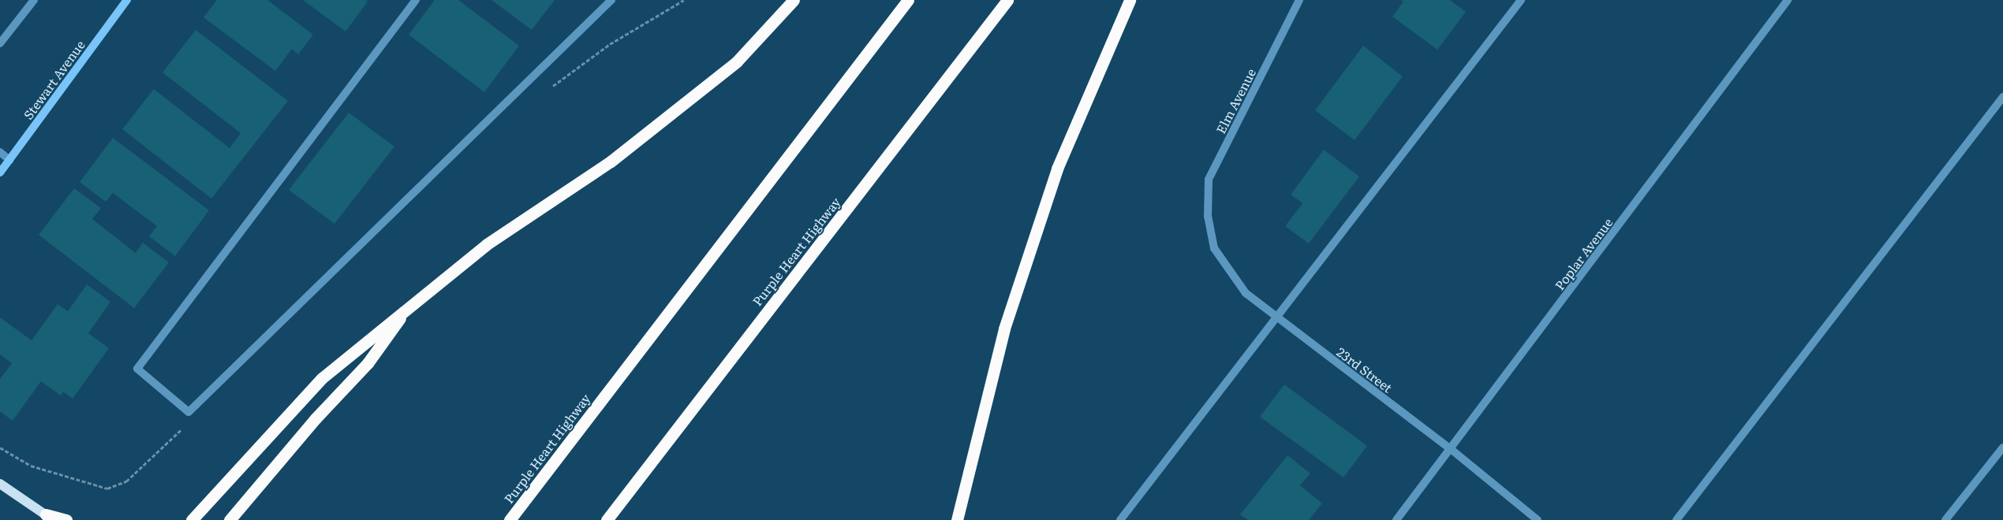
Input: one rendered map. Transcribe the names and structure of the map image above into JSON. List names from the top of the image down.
{
  "streets": {
    "highway": ["Purple Heart Highway"],
    "main road": ["Stewart Avenue"],
    "street": ["Elm Avenue", "Poplar Avenue", "23rd Street"]
  },
  "crossings": [
    ["Elm Avenue", "23rd Street"],
    ["Poplar Avenue", "23rd Street"]
  ]
}
